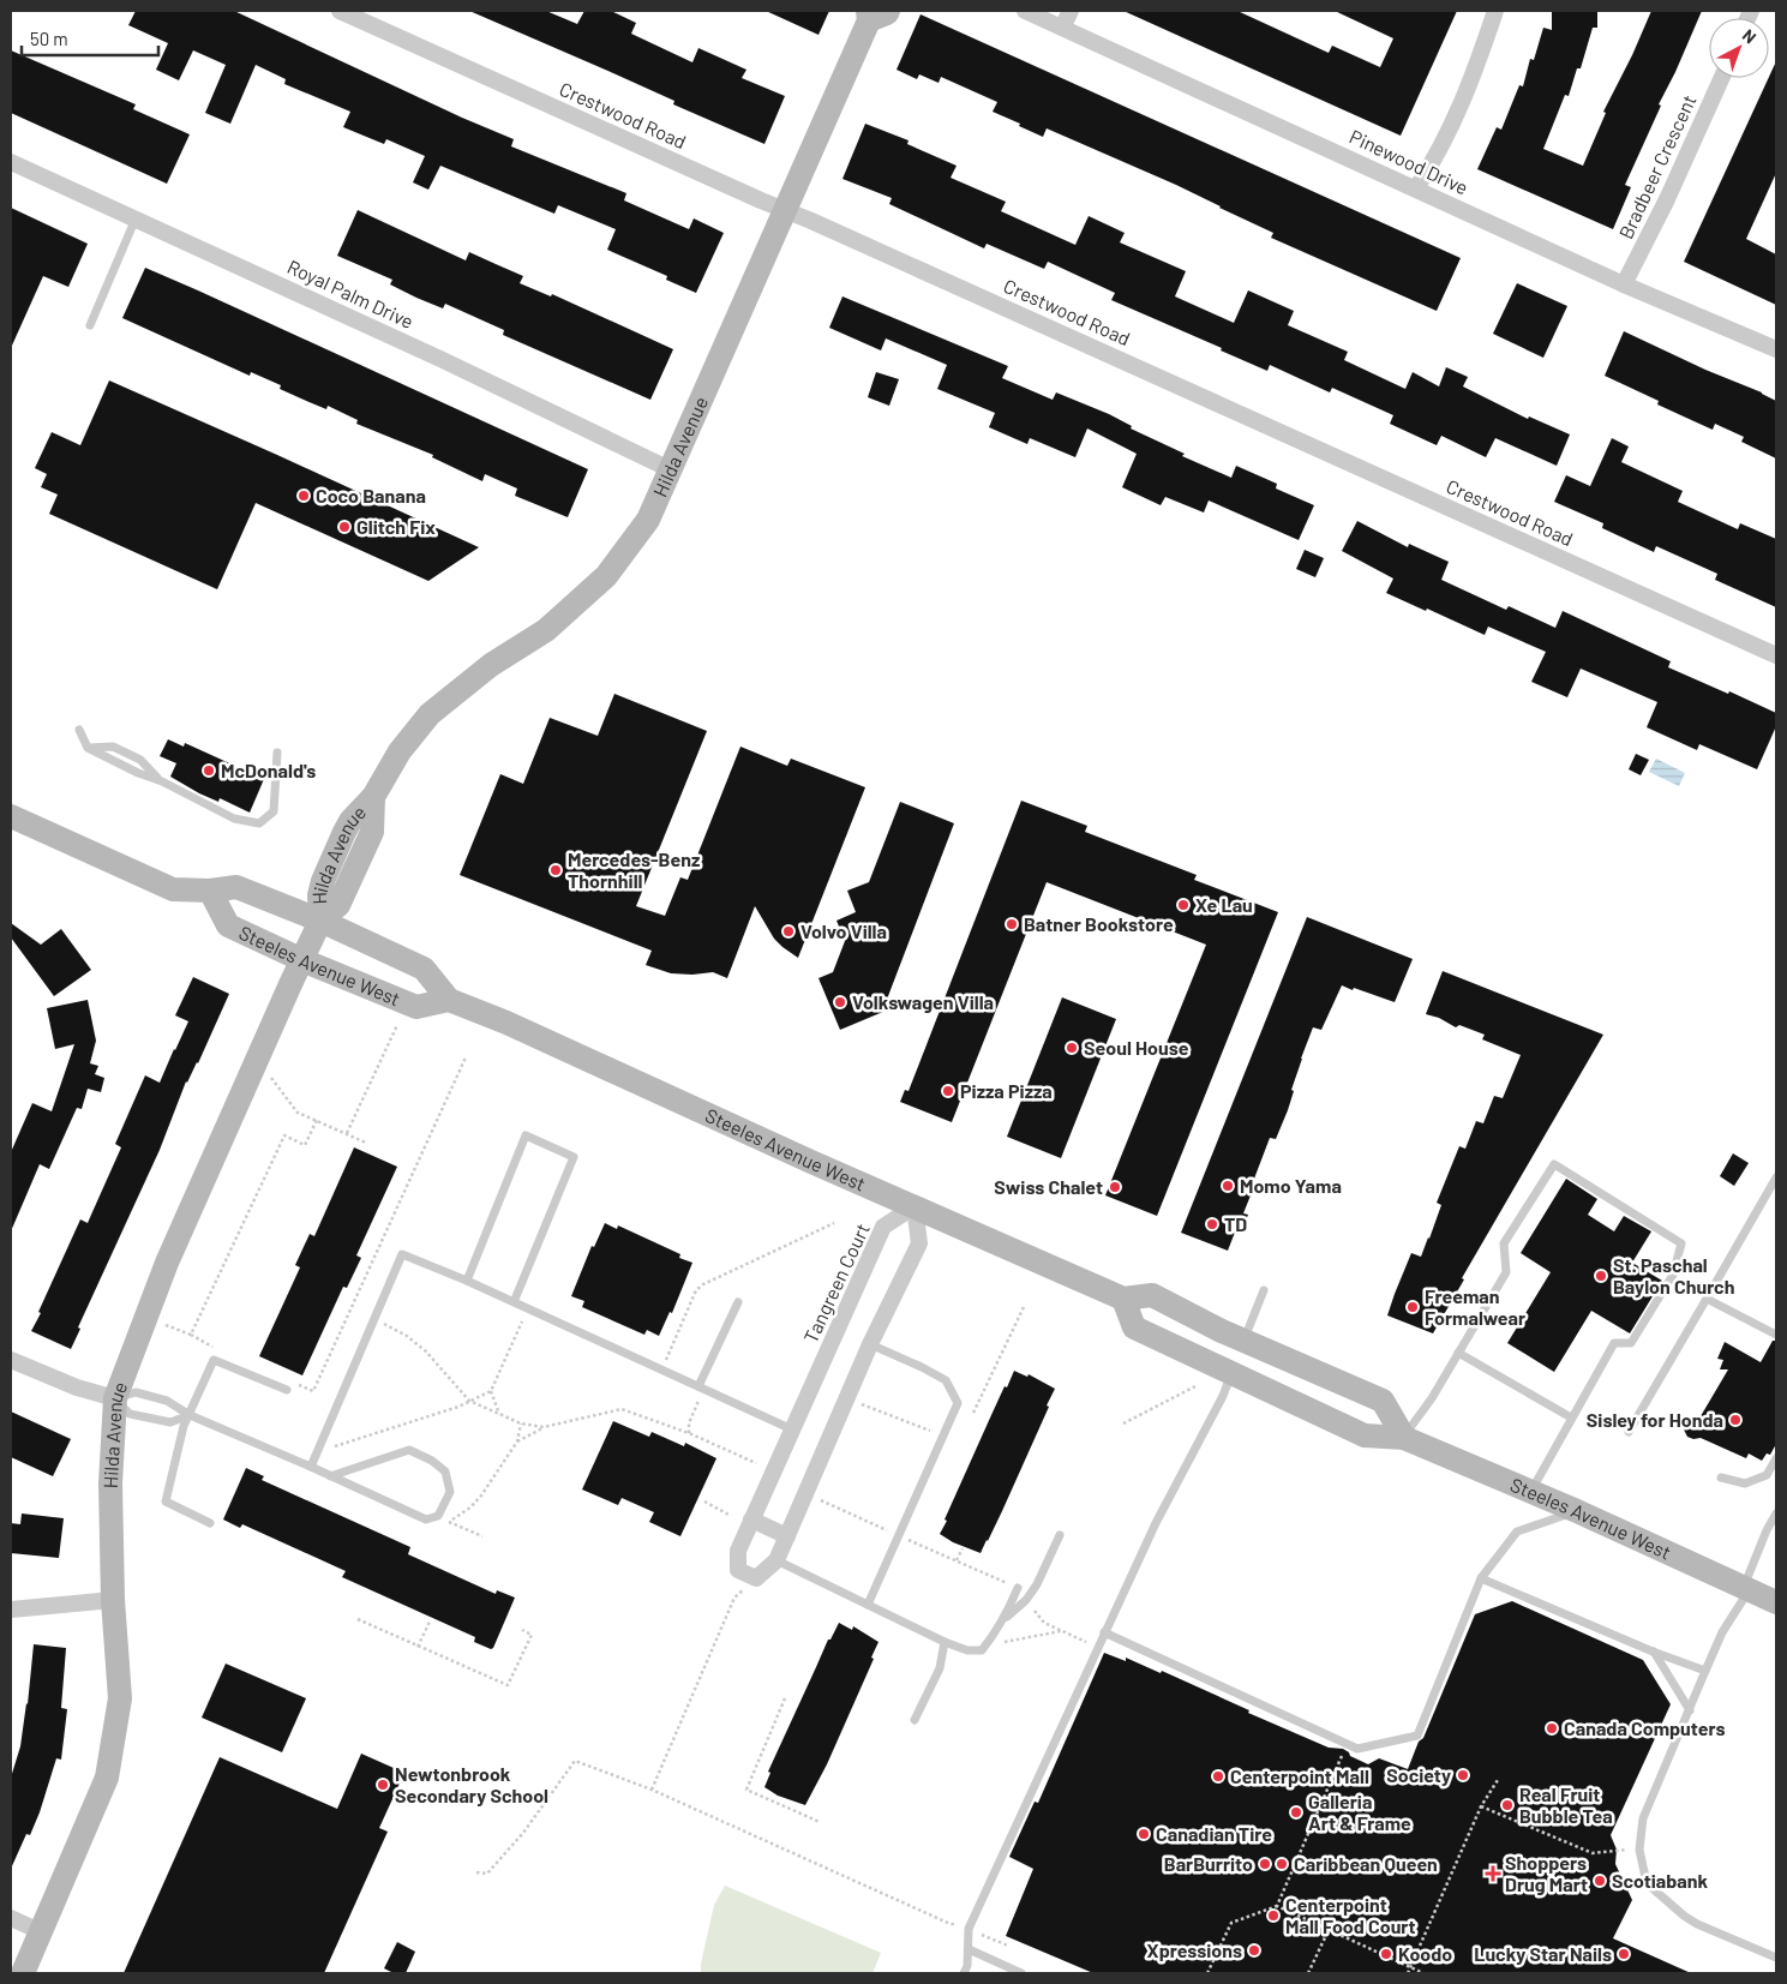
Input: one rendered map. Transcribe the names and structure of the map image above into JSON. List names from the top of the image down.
{
  "streets": {
    "main road": ["Hilda Avenue", "Steeles Avenue West"],
    "street": [
      "Crestwood Road",
      "Pinewood Drive",
      "Bradbeer Crescent",
      "Royal Palm Drive",
      "Tangreen Court"
    ]
  },
  "crossings": [
    ["Crestwood Road", "Hilda Avenue"],
    ["Pinewood Drive", "Bradbeer Crescent"],
    ["Royal Palm Drive", "Hilda Avenue"],
    ["Hilda Avenue", "Steeles Avenue West"],
    ["Steeles Avenue West", "Tangreen Court"]
  ],
  "places": {
    "other": [
      "Coco Banana",
      "Glitch Fix",
      "McDonald's",
      "Mercedes-Benz Thornhill",
      "Xe Lau",
      "Batner Bookstore",
      "Volvo Villa",
      "Volkswagen Villa",
      "Seoul House",
      "Pizza Pizza",
      "Momo Yama",
      "Swiss Chalet",
      "TD",
      "St. Paschal Baylon Church",
      "Freeman Formalwear",
      "Sisley for Honda",
      "Canada Computers",
      "Society",
      "Centerpoint Mall",
      "Newtonbrook Secondary School",
      "Real Fruit Bubble Tea",
      "Galleria Art & Frame",
      "Canadian Tire",
      "BarBurrito",
      "Caribbean Queen",
      "Scotiabank",
      "Centerpoint Mall Food Court",
      "Xpressions",
      "Koodo",
      "Lucky Star Nails"
    ],
    "health": ["Shoppers Drug Mart"]
  },
  "scale_bar": "50 m",
  "north": "top right"
}
